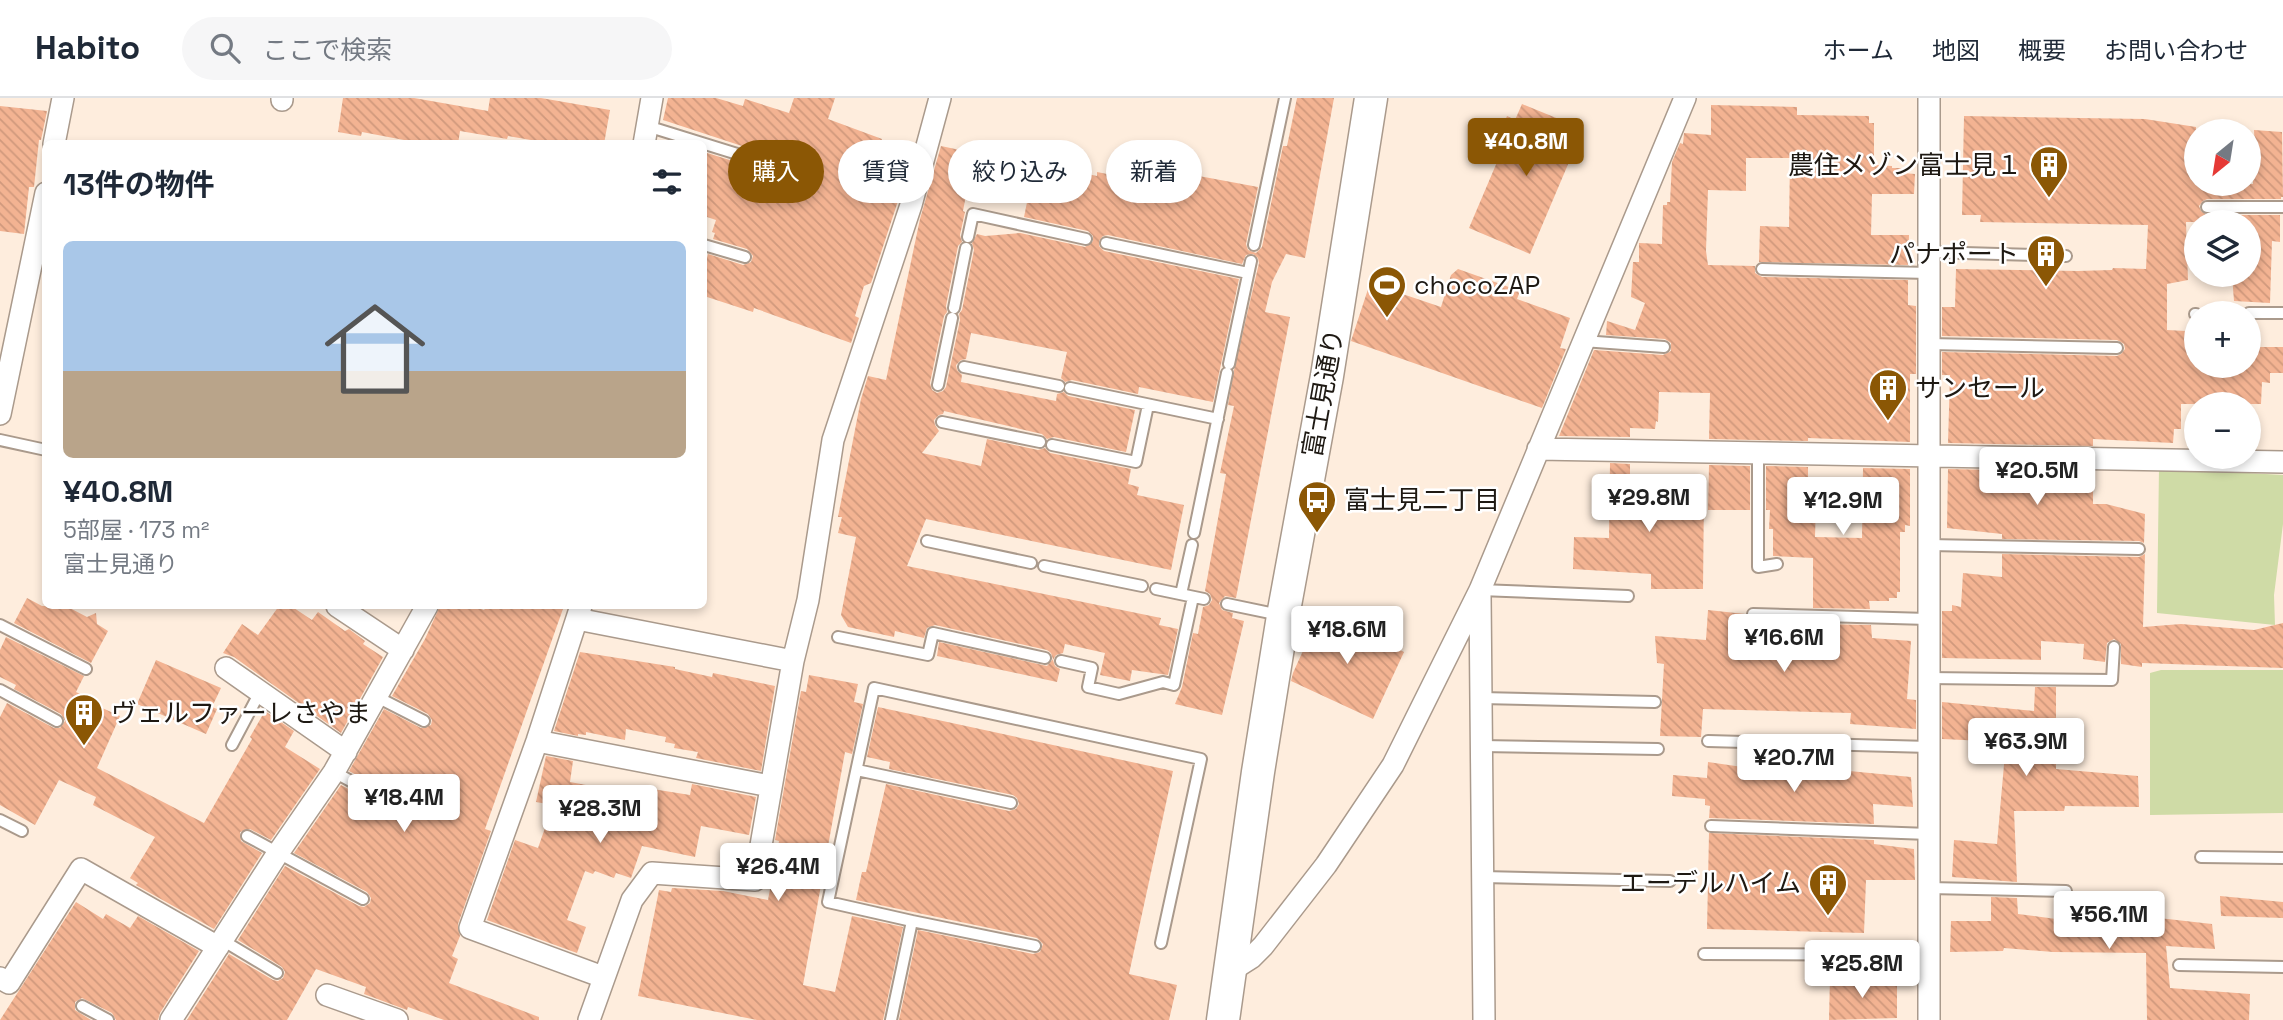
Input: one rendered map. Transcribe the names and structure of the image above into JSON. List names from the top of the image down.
{
  "streets": {
    "street": ["富士見通り"]
  },
  "places": {
    "building": [
      "農住メゾン富士見１",
      "パナポート",
      "サンセール",
      "ヴェルファーレさやま",
      "エーデルハイム"
    ],
    "sports": ["chocoZAP"],
    "bus stop": ["富士見二丁目"]
  },
  "north": "bottom left",
  "page": {
    "header": "Habito",
    "search": "ここで検索",
    "nav": [
      "ホーム",
      "地図",
      "概要",
      "お問い合わせ"
    ],
    "price": [
      "¥40.8M",
      "¥20.5M",
      "¥29.8M",
      "¥12.9M",
      "¥18.6M",
      "¥16.6M",
      "¥63.9M",
      "¥20.7M",
      "¥18.4M",
      "¥28.3M",
      "¥26.4M",
      "¥56.1M",
      "¥25.8M"
    ],
    "map_buttons": ["+", "−"],
    "chip": [
      "購入",
      "賃貸",
      "絞り込み",
      "新着"
    ],
    "heading": "13件の物件",
    "list": [
      {
        "name": "¥40.8M",
        "note": "5部屋 · 173 m² · 富士見通り"
      }
    ]
  }
}
